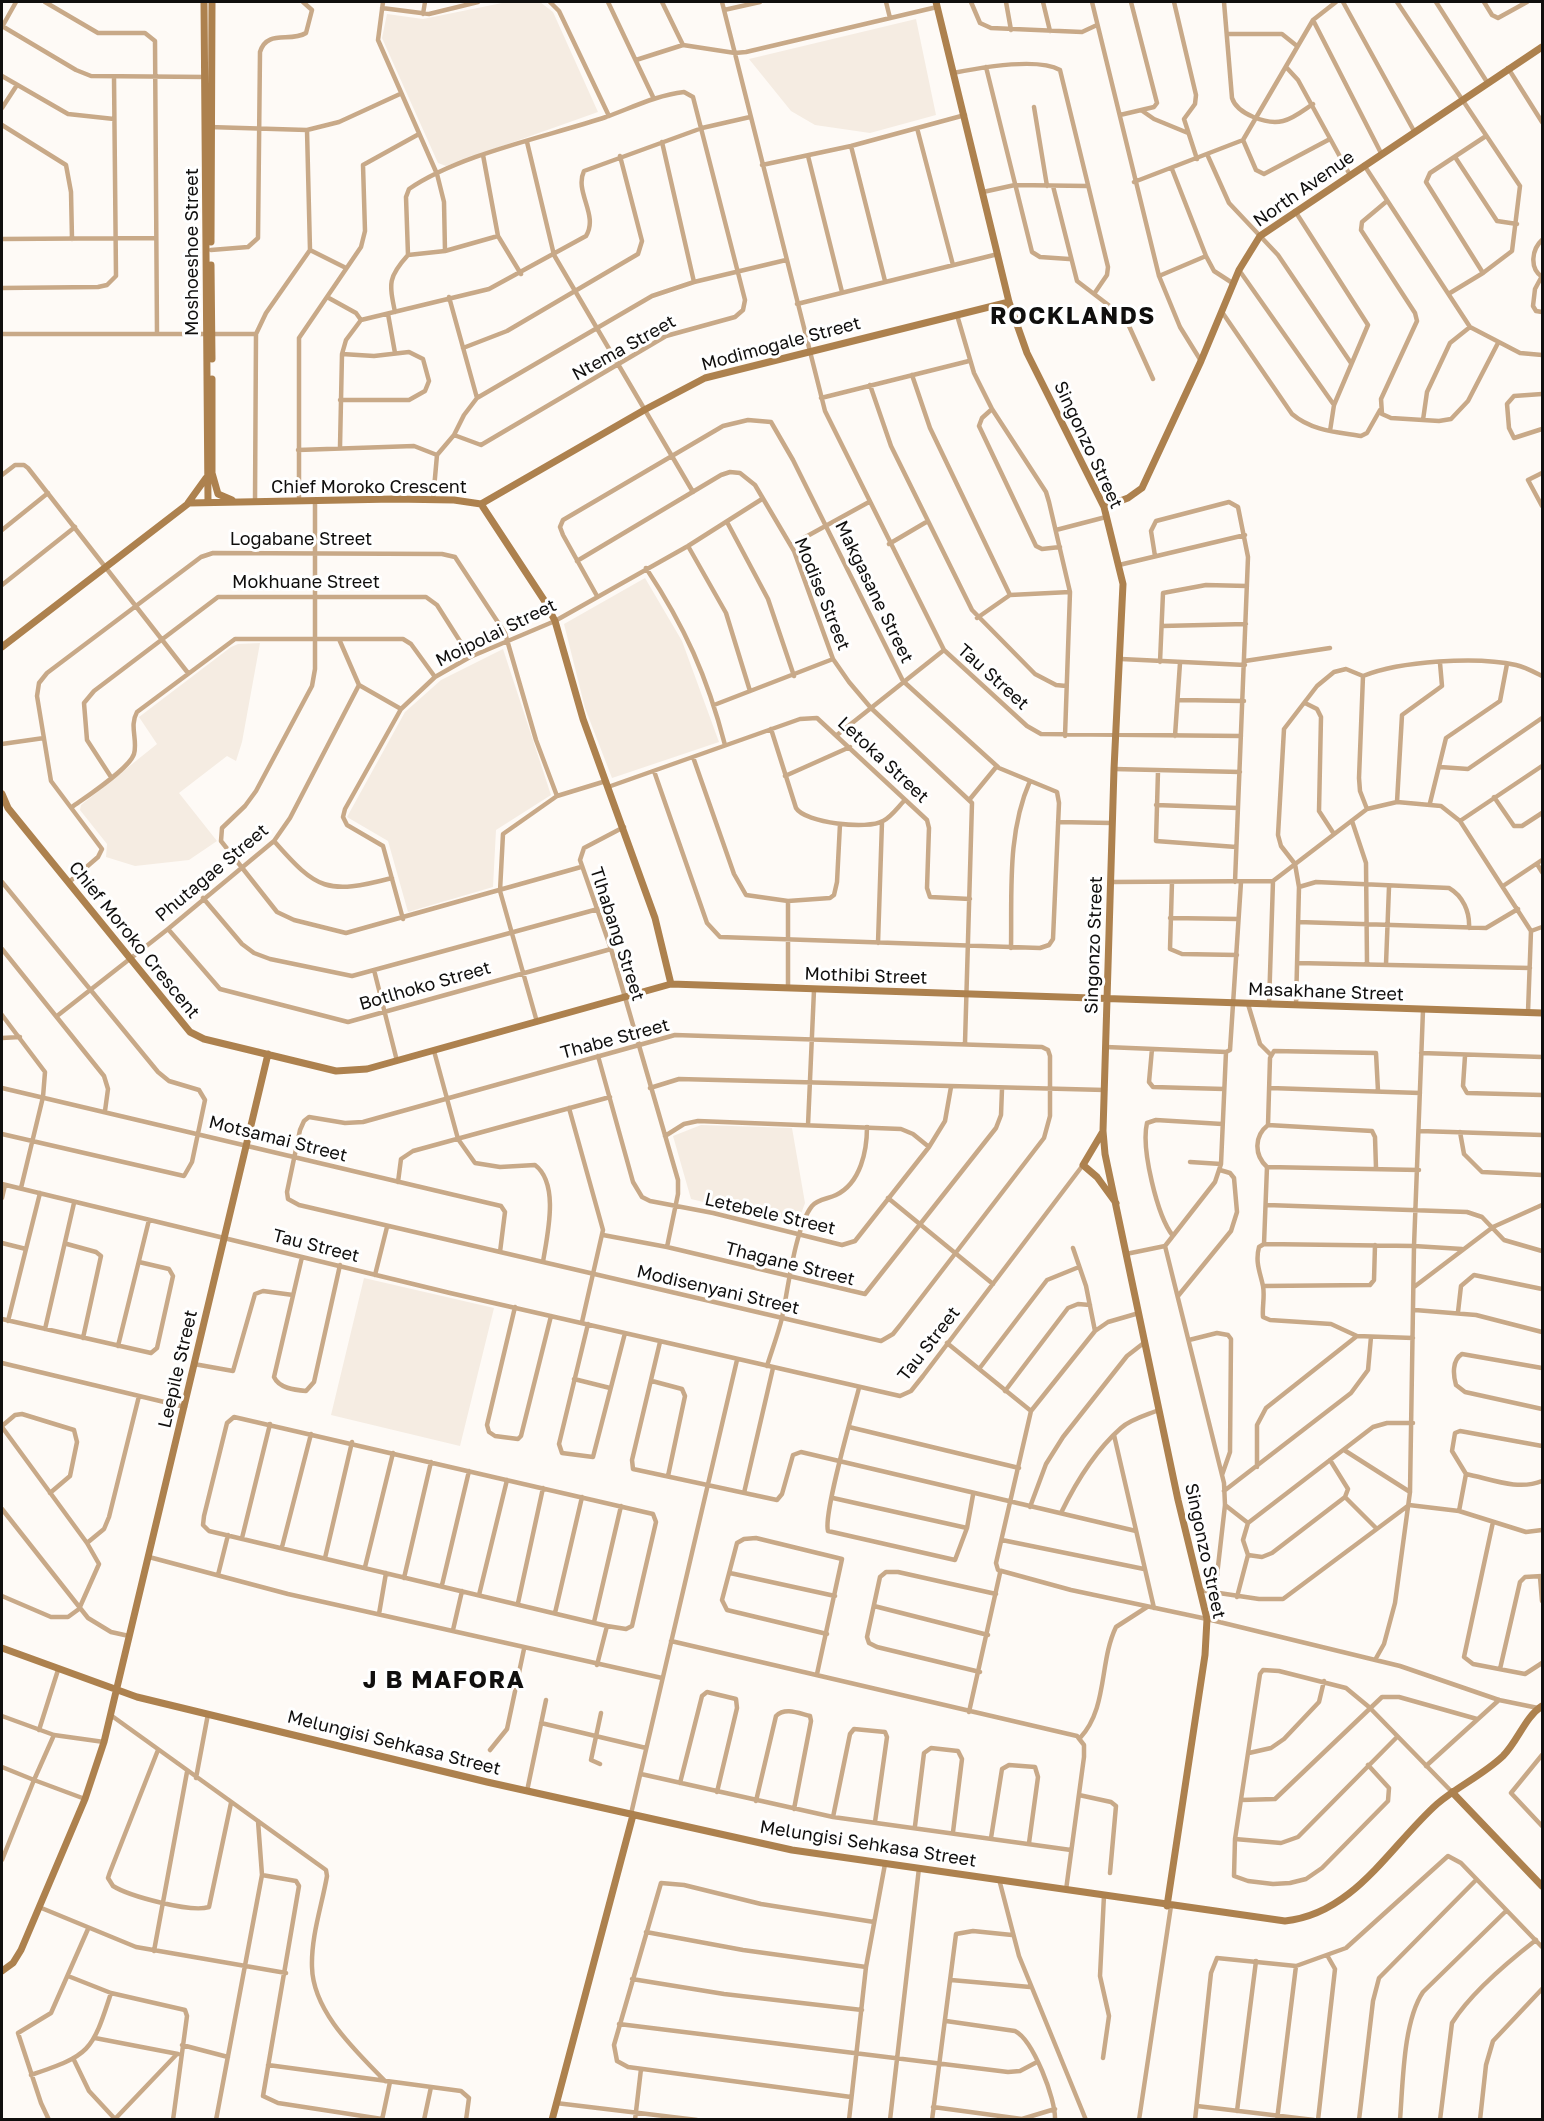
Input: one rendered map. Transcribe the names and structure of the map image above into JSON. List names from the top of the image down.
{
  "streets": {
    "street": [
      "North Avenue",
      "Moshoeshoe Street",
      "Modimogale Street",
      "Ntema Street",
      "Singonzo Street",
      "Chief Moroko Crescent",
      "Logabane Street",
      "Mokhuane Street",
      "Makgasane Street",
      "Modise Street",
      "Moipolai Street",
      "Tau Street",
      "Letoka Street",
      "Phutagae Street",
      "Tlhabang Street",
      "Mothibi Street",
      "Botlhoko Street",
      "Masakhane Street",
      "Thabe Street",
      "Motsamai Street",
      "Letebele Street",
      "Thagane Street",
      "Modisenyani Street",
      "Leepile Street",
      "Melungisi Sehkasa Street"
    ]
  },
  "crossings": [
    ["North Avenue", "Singonzo Street"],
    ["Moshoeshoe Street", "Chief Moroko Crescent"],
    ["Modimogale Street", "Singonzo Street"],
    ["Modimogale Street", "Chief Moroko Crescent"],
    ["Modimogale Street", "Tau Street"],
    ["Singonzo Street", "Tau Street"],
    ["Singonzo Street", "Mothibi Street"],
    ["Singonzo Street", "Masakhane Street"],
    ["Singonzo Street", "Melungisi Sehkasa Street"],
    ["Chief Moroko Crescent", "Logabane Street"],
    ["Chief Moroko Crescent", "Moipolai Street"],
    ["Chief Moroko Crescent", "Letoka Street"],
    ["Chief Moroko Crescent", "Phutagae Street"],
    ["Chief Moroko Crescent", "Tlhabang Street"],
    ["Chief Moroko Crescent", "Mothibi Street"],
    ["Chief Moroko Crescent", "Leepile Street"],
    ["Logabane Street", "Moipolai Street"],
    ["Logabane Street", "Letoka Street"],
    ["Mokhuane Street", "Moipolai Street"],
    ["Makgasane Street", "Modise Street"],
    ["Makgasane Street", "Moipolai Street"],
    ["Makgasane Street", "Letoka Street"],
    ["Modise Street", "Moipolai Street"],
    ["Tau Street", "Leepile Street"],
    ["Phutagae Street", "Botlhoko Street"],
    ["Tlhabang Street", "Mothibi Street"],
    ["Tlhabang Street", "Botlhoko Street"],
    ["Tlhabang Street", "Thabe Street"],
    ["Tlhabang Street", "Letebele Street"],
    ["Tlhabang Street", "Thagane Street"],
    ["Mothibi Street", "Masakhane Street"],
    ["Thabe Street", "Motsamai Street"],
    ["Thabe Street", "Letebele Street"],
    ["Thabe Street", "Modisenyani Street"],
    ["Motsamai Street", "Modisenyani Street"],
    ["Motsamai Street", "Leepile Street"],
    ["Leepile Street", "Melungisi Sehkasa Street"]
  ],
  "districts": ["ROCKLANDS", "J B MAFORA"]
}
